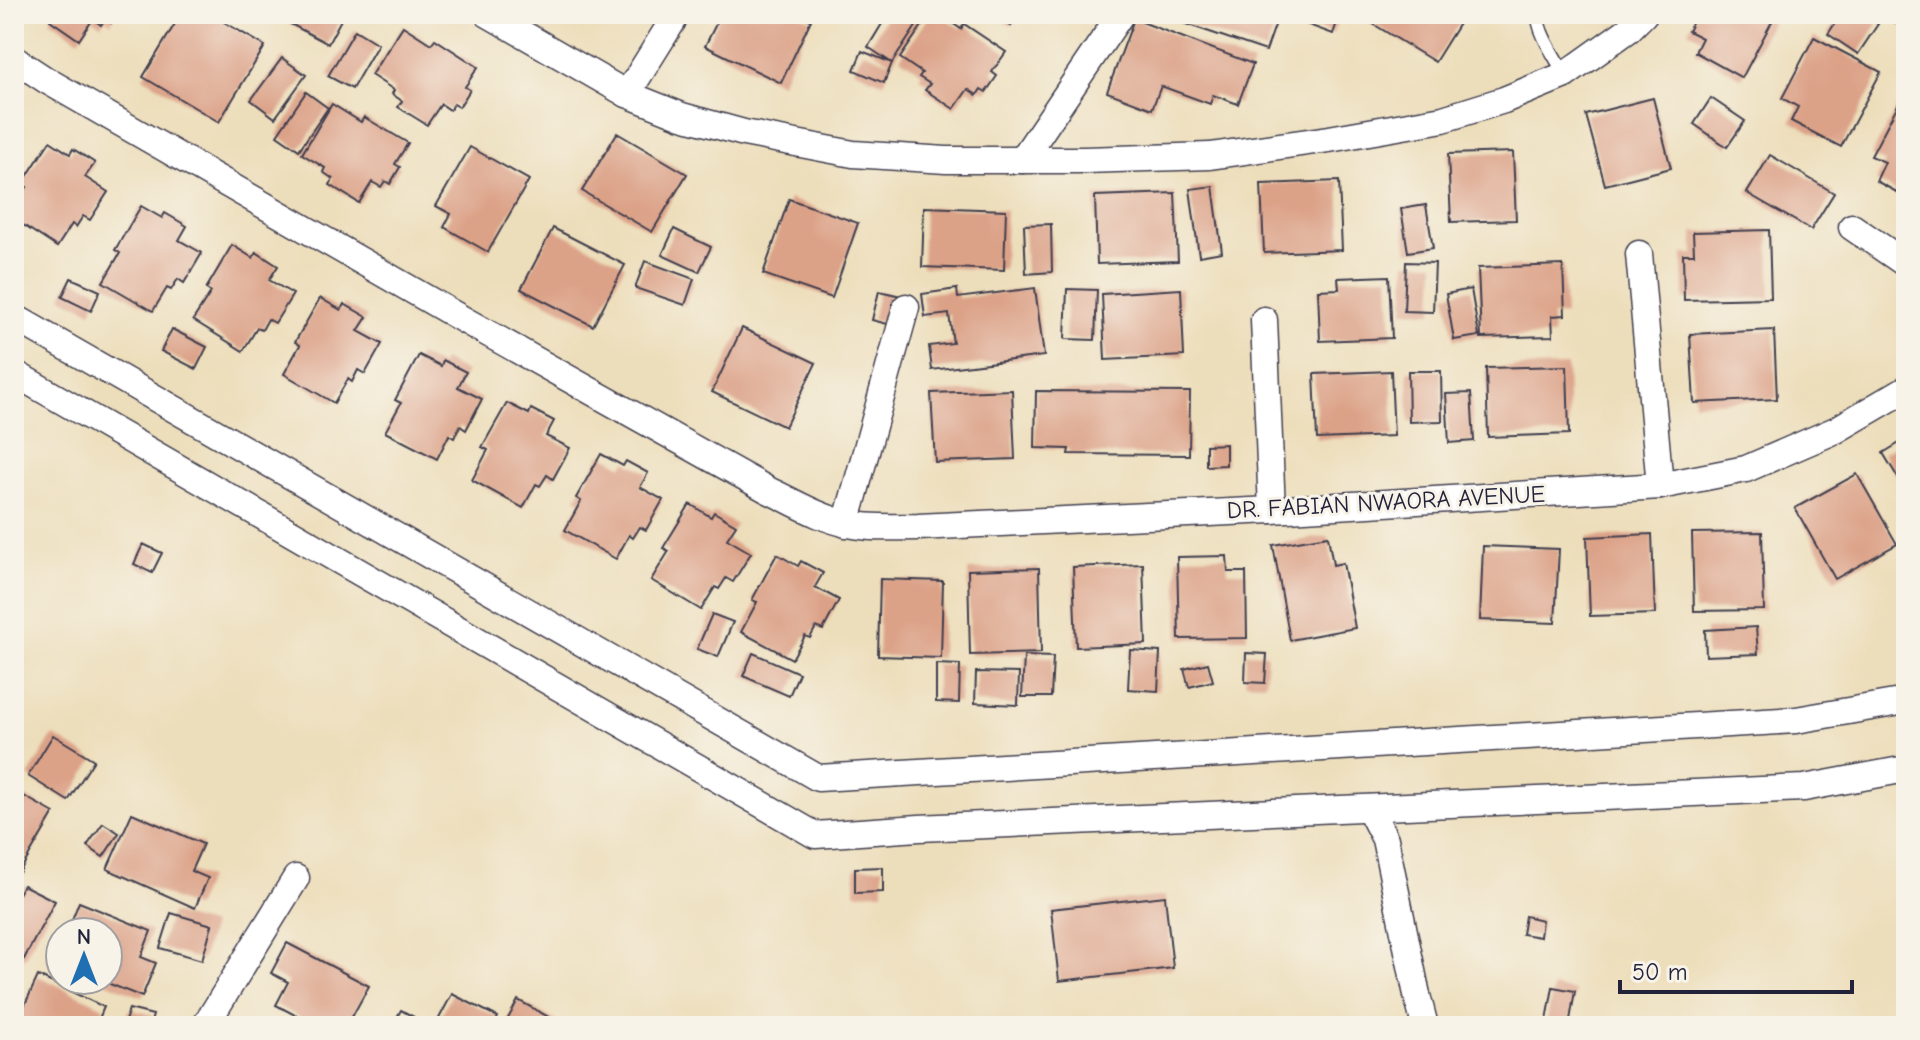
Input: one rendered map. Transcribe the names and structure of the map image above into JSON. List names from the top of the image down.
{
  "streets": {
    "street": ["DR. FABIAN NWAORA AVENUE"]
  },
  "scale_bar": "50 m",
  "north": "top"
}
